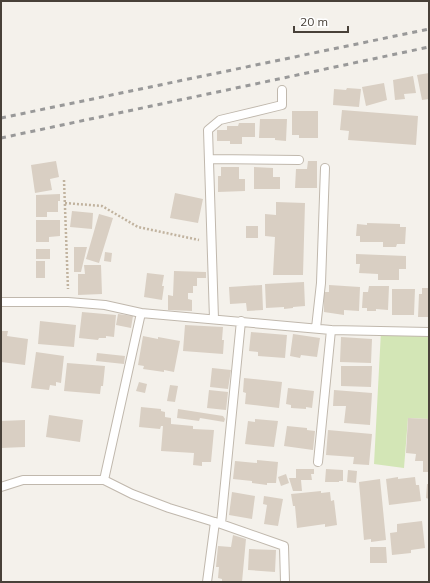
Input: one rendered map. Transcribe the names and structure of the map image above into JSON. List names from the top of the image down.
{
  "scale_bar": "20 m"
}
